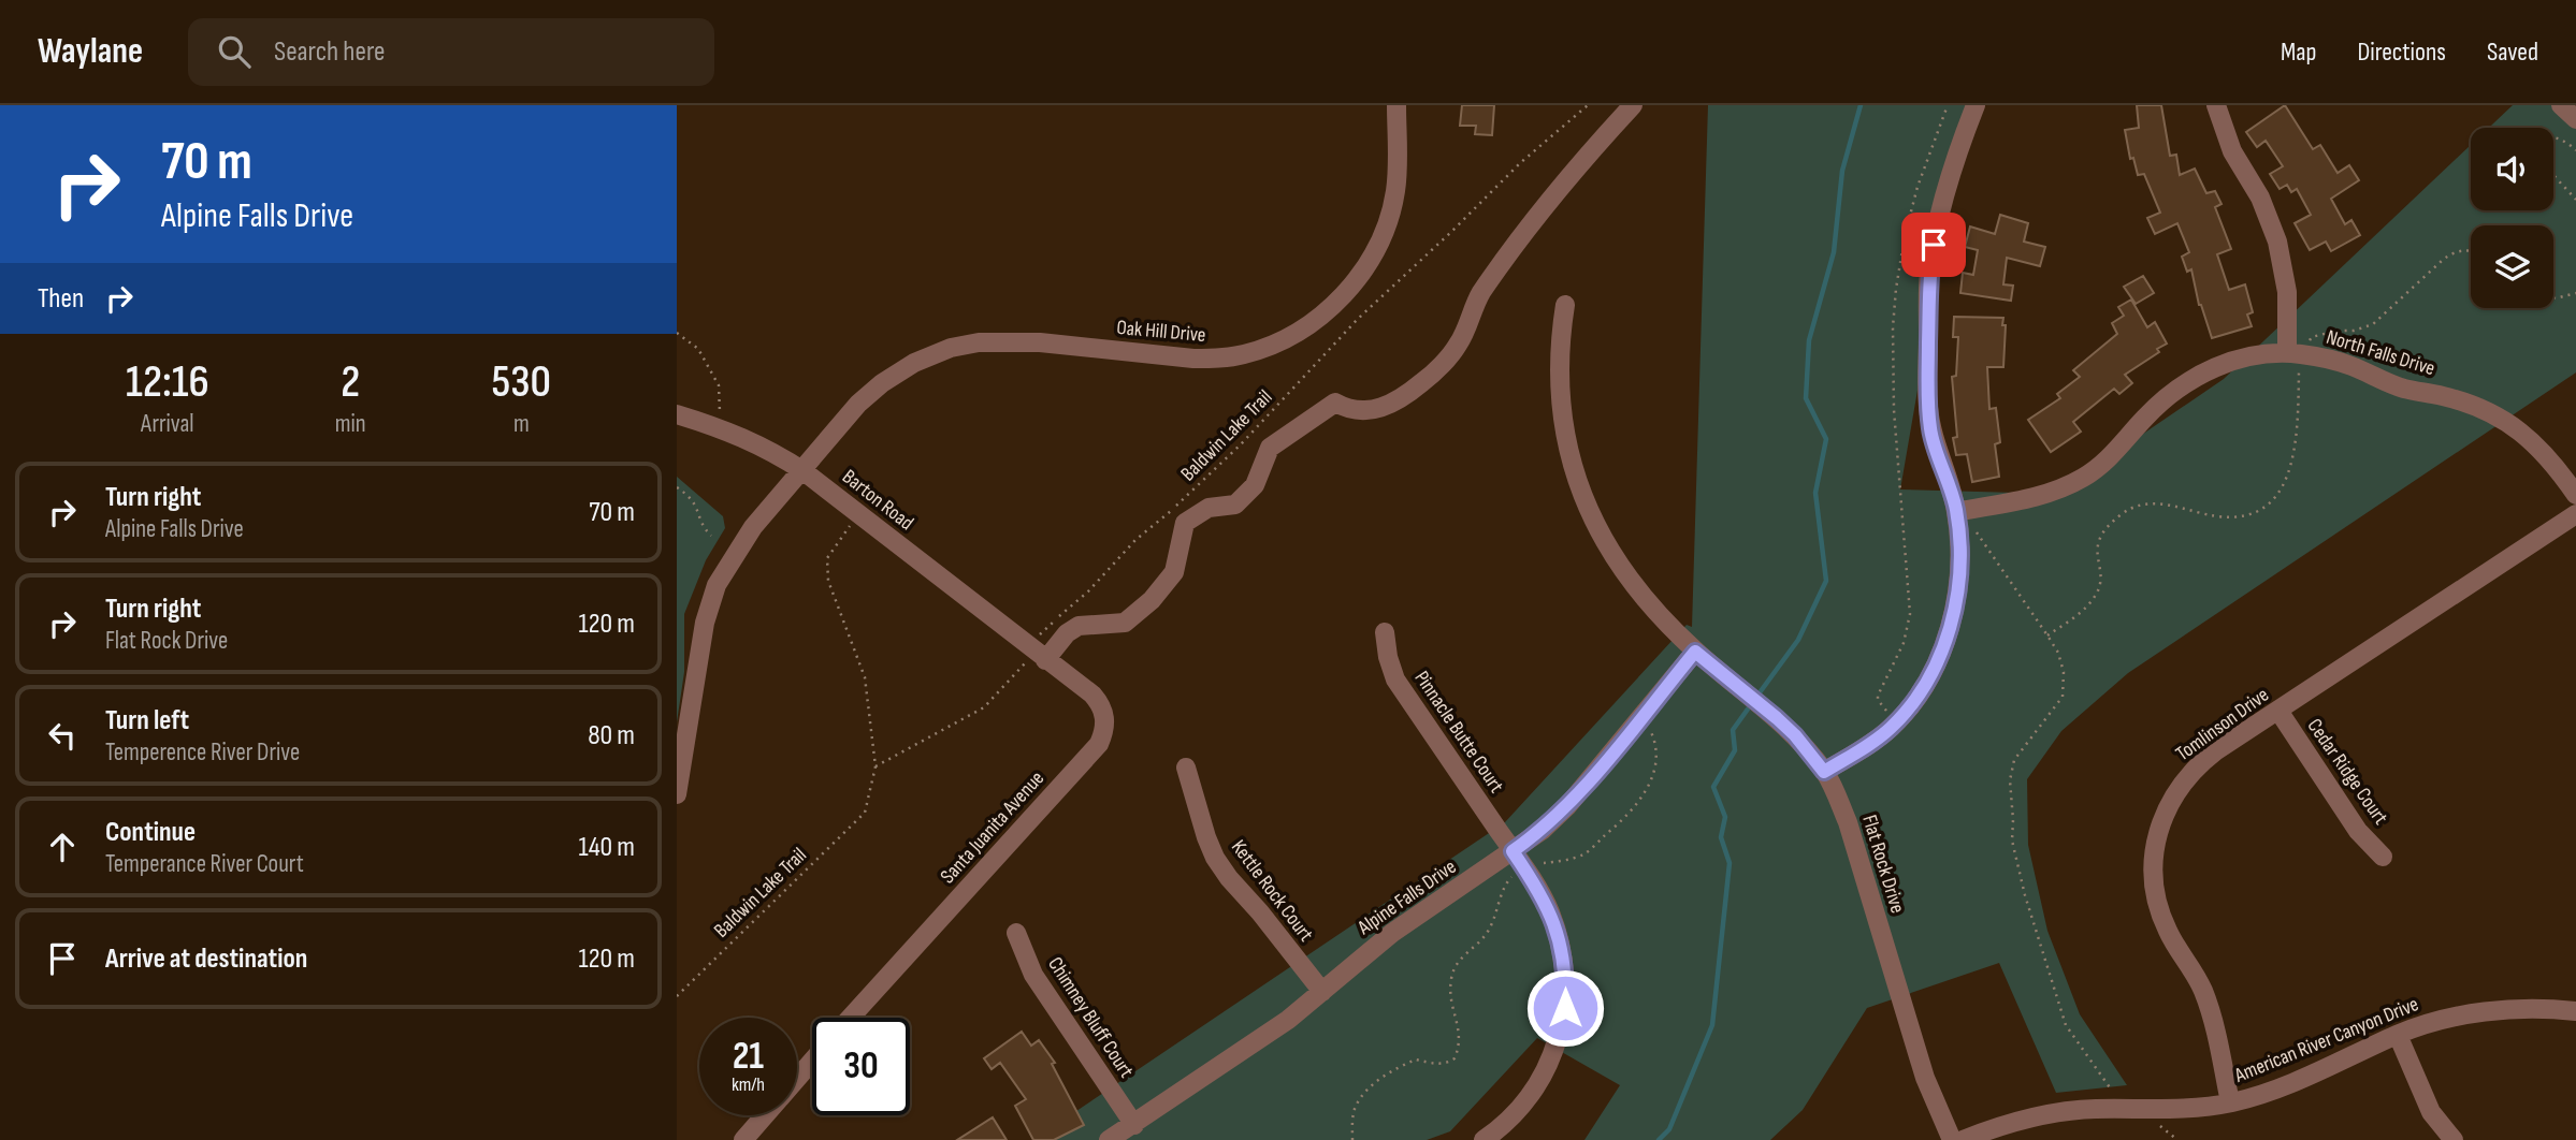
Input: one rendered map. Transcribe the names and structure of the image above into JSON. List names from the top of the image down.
{
  "streets": {
    "street": [
      "Oak Hill Drive",
      "North Falls Drive",
      "Barton Road",
      "Tomlinson Drive",
      "Pinnacle Butte Court",
      "Cedar Ridge Court",
      "Santa Juanita Avenue",
      "Flat Rock Drive",
      "Kettle Rock Court",
      "Alpine Falls Drive",
      "Chimney Bluff Court",
      "American River Canyon Drive"
    ],
    "path": ["Baldwin Lake Trail"]
  },
  "crossings": [
    ["Oak Hill Drive", "Barton Road"],
    ["Baldwin Lake Trail", "Barton Road"],
    ["Baldwin Lake Trail", "Santa Juanita Avenue"],
    ["Barton Road", "Santa Juanita Avenue"],
    ["Tomlinson Drive", "Cedar Ridge Court"],
    ["Tomlinson Drive", "American River Canyon Drive"],
    ["Pinnacle Butte Court", "Alpine Falls Drive"],
    ["Flat Rock Drive", "Alpine Falls Drive"],
    ["Kettle Rock Court", "Alpine Falls Drive"],
    ["Alpine Falls Drive", "Chimney Bluff Court"]
  ],
  "page": {
    "header": "Waylane",
    "search": "Search here",
    "nav": ["Map", "Directions", "Saved"],
    "turn": ["70 m", "Alpine Falls Drive"],
    "then": "Then",
    "eta": [
      "12:16",
      "Arrival",
      "2",
      "min",
      "530",
      "m"
    ],
    "list": [
      {
        "name": "Turn right",
        "note": "Alpine Falls Drive",
        "value": "70 m"
      },
      {
        "name": "Turn right",
        "note": "Flat Rock Drive",
        "value": "120 m"
      },
      {
        "name": "Turn left",
        "note": "Temperence River Drive",
        "value": "80 m"
      },
      {
        "name": "Continue",
        "note": "Temperance River Court",
        "value": "140 m"
      },
      {
        "name": "Arrive at destination",
        "value": "120 m"
      }
    ],
    "speed": "21 km/h",
    "limit": "30"
  }
}
